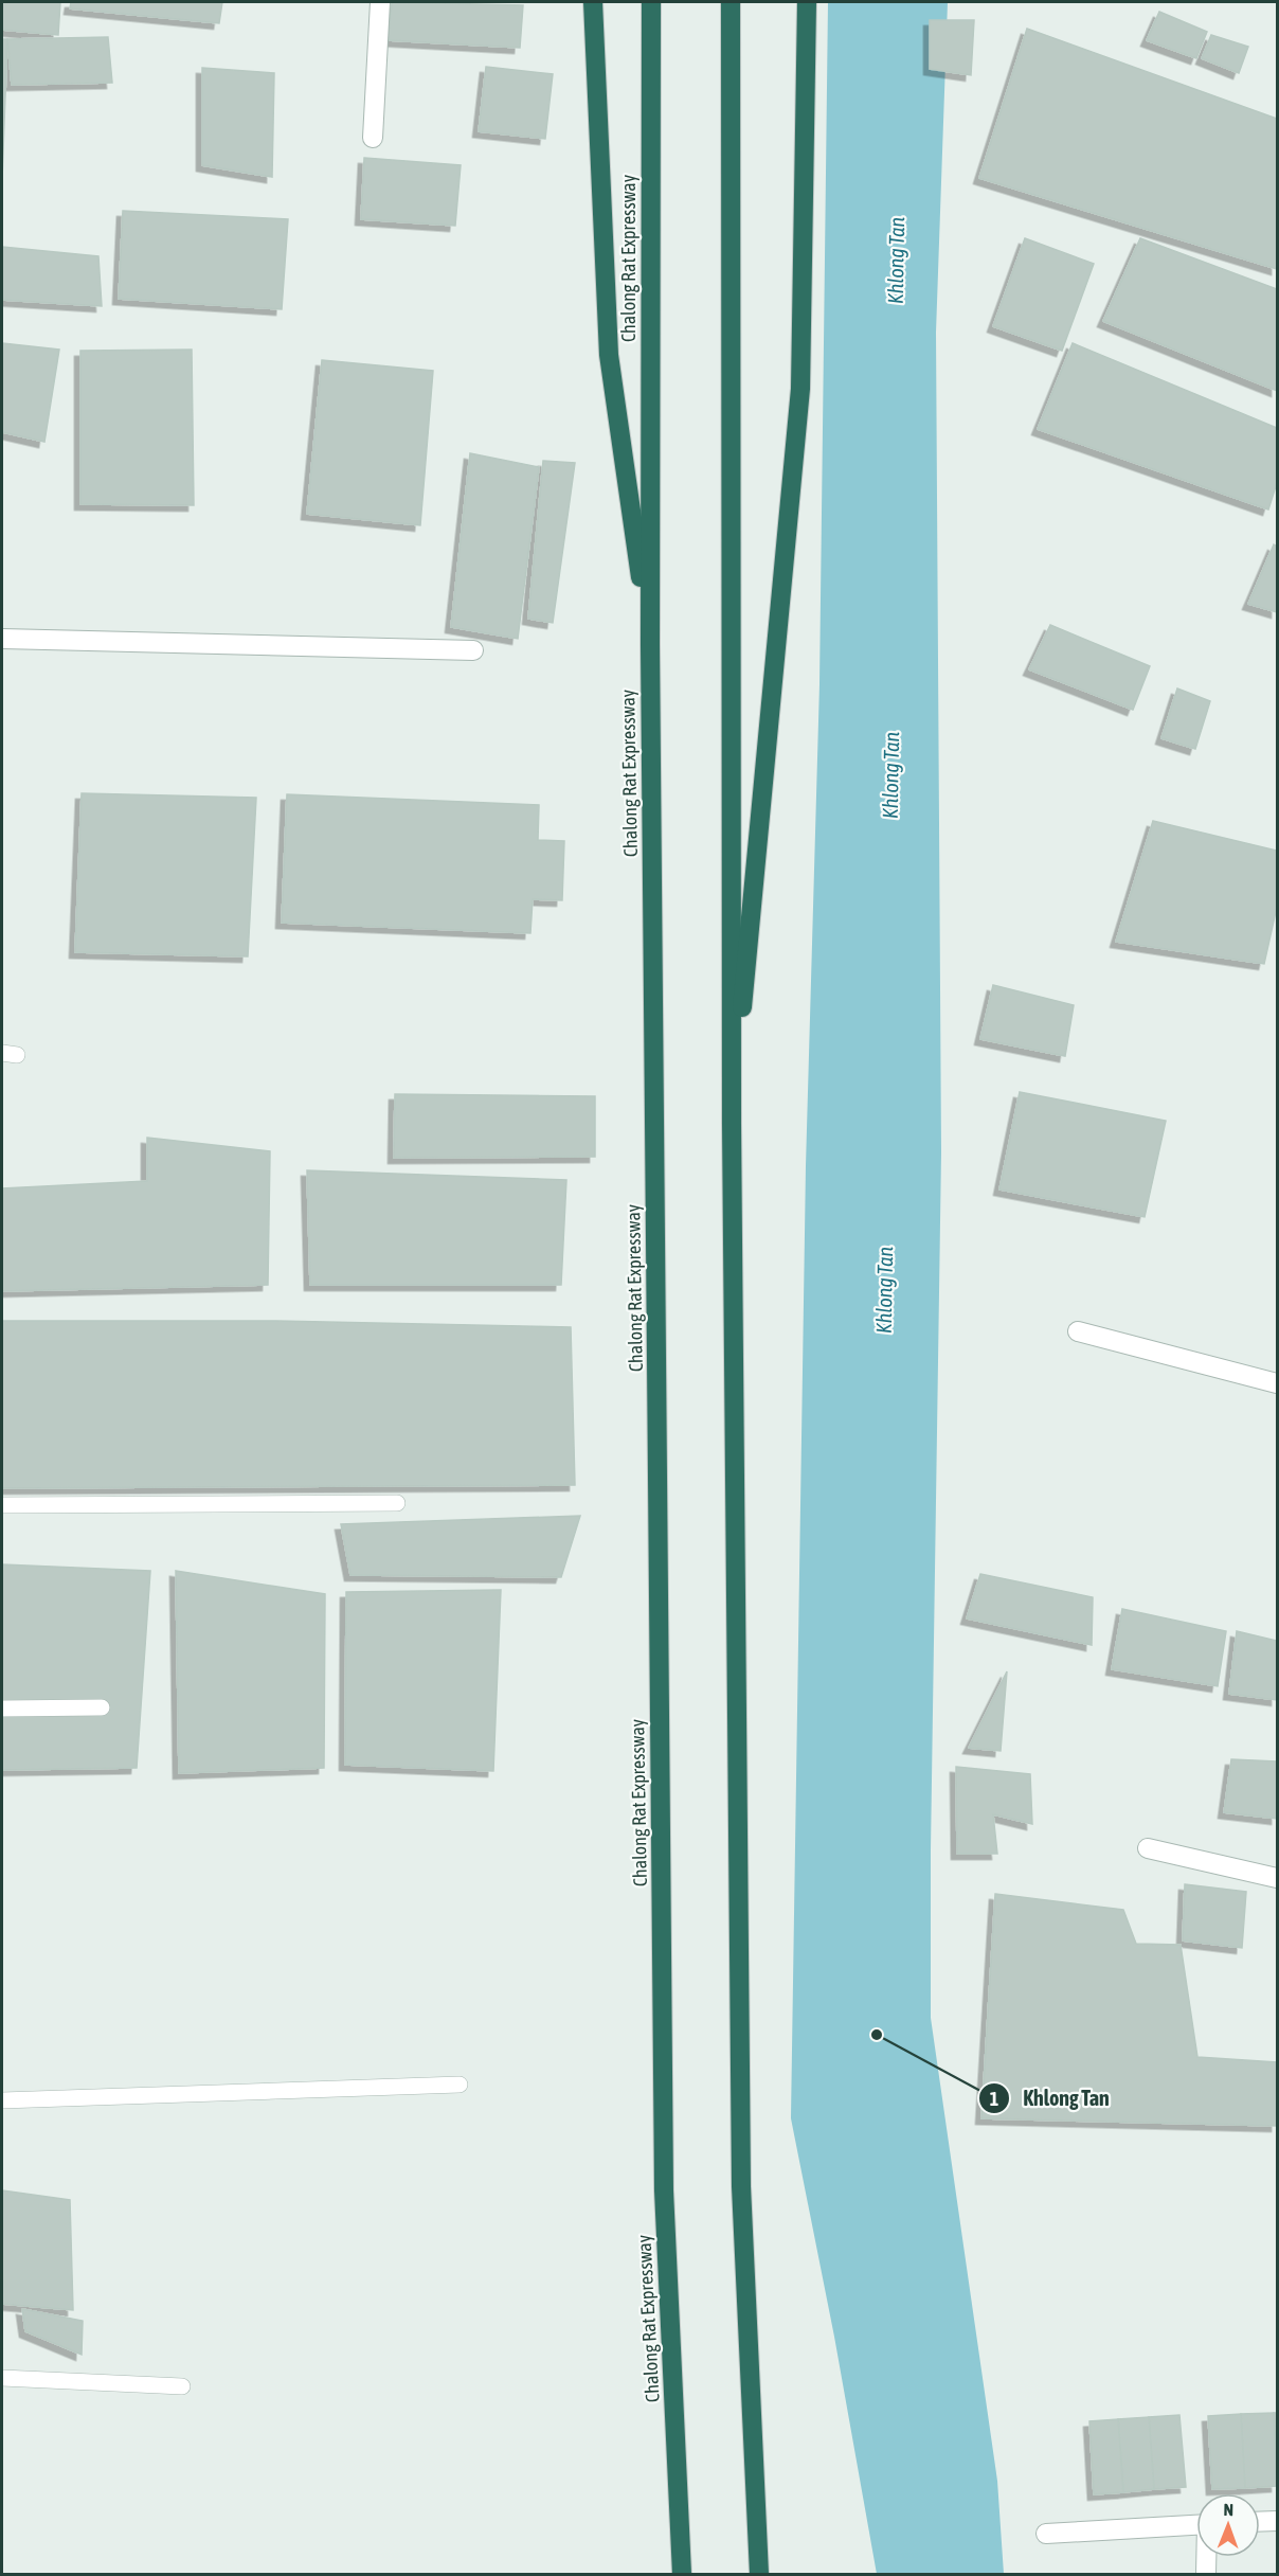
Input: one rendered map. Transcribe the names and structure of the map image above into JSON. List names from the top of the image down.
{
  "streets": {
    "highway": ["Chalong Rat Expressway"]
  },
  "water": ["Khlong Tan"],
  "places": ["Khlong Tan"],
  "north": "top"
}
